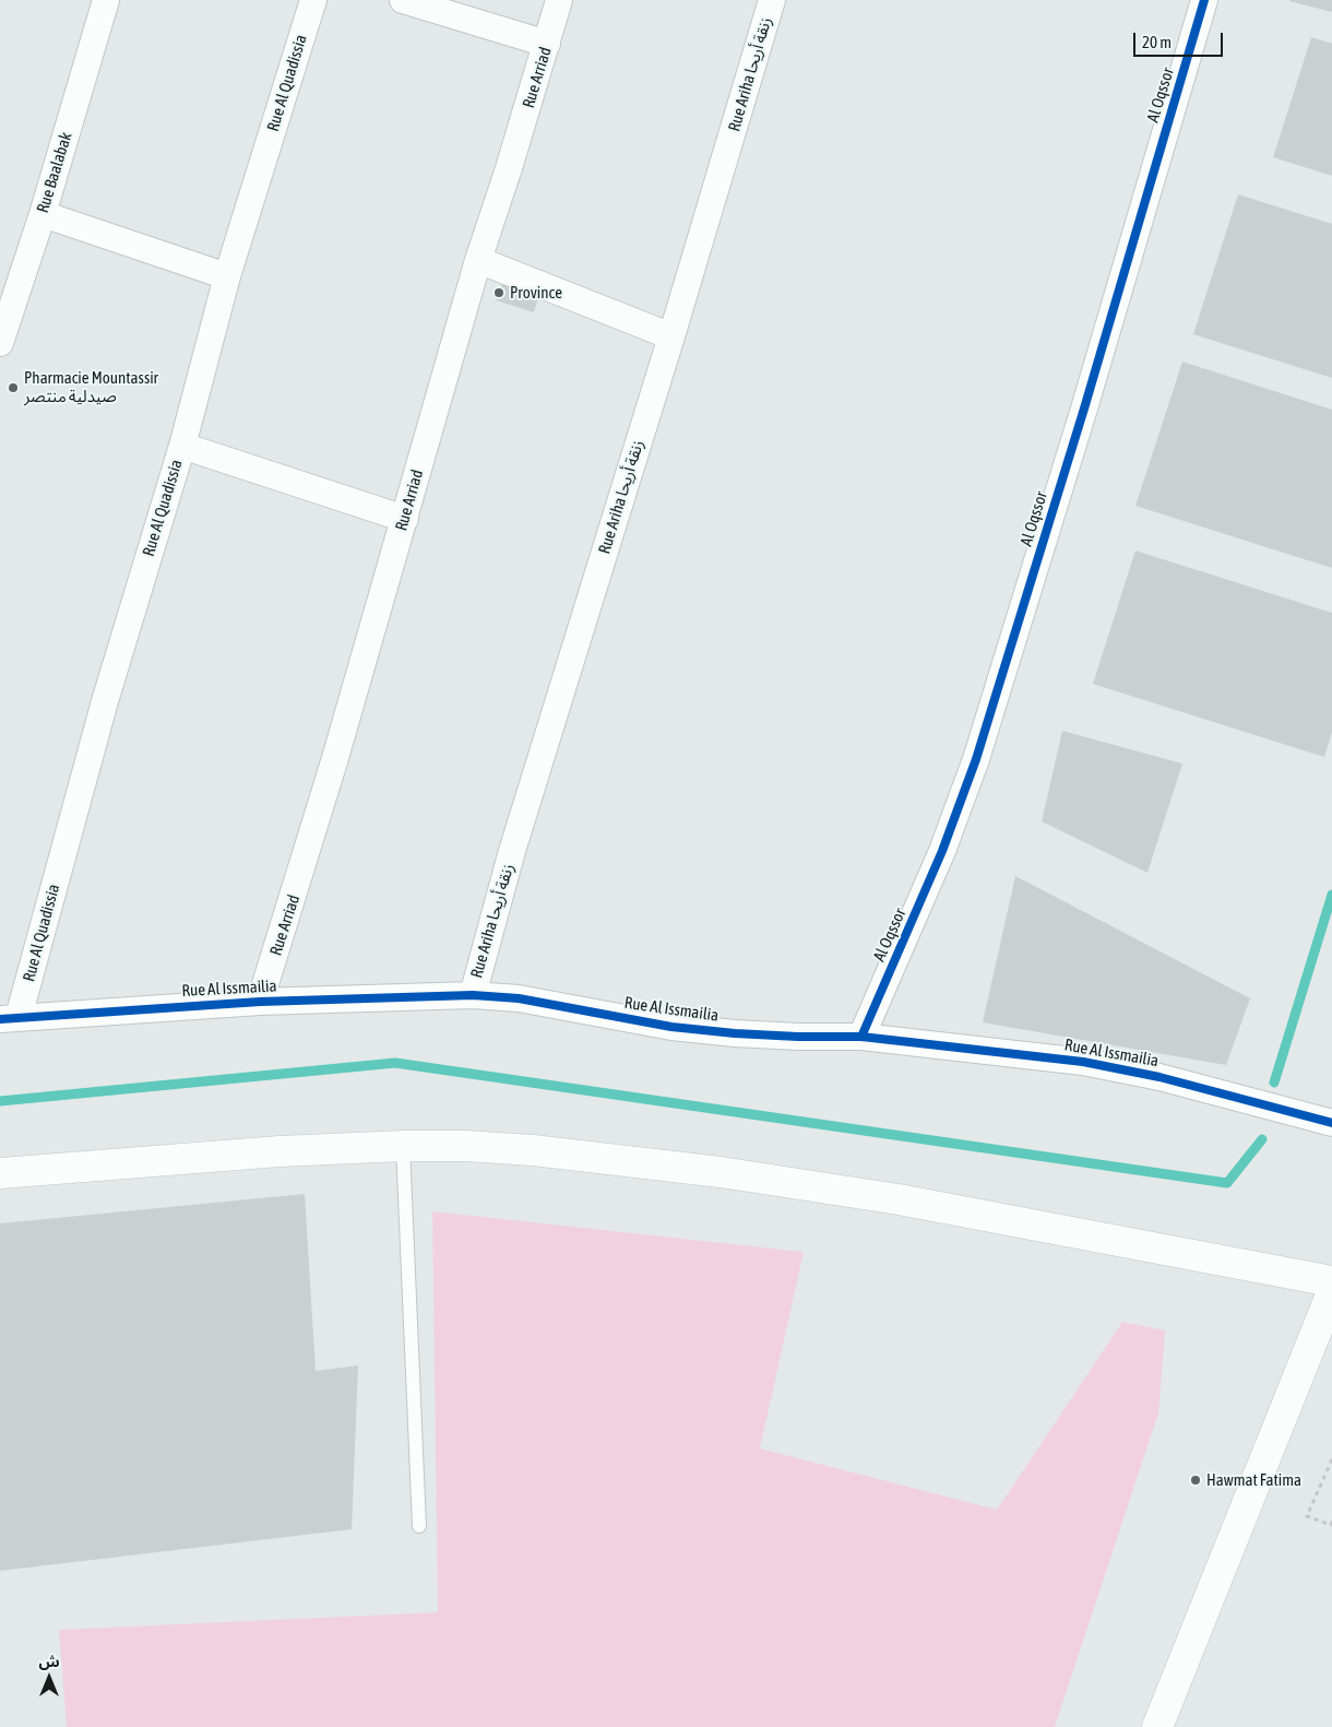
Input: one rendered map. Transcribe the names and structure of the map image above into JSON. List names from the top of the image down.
{
  "streets": {
    "street": [
      "Rue Ariha زنقة أريحا",
      "Rue Arriad",
      "Rue Al Quadissia",
      "Al Oqssor",
      "Rue Baalabak",
      "Rue Al Issmailia"
    ]
  },
  "crossings": [
    ["Rue Ariha زنقة أريحا", "Rue Al Issmailia"],
    ["Rue Arriad", "Rue Al Issmailia"],
    ["Rue Al Quadissia", "Rue Al Issmailia"],
    ["Al Oqssor", "Rue Al Issmailia"]
  ],
  "places": ["Province", "Pharmacie Mountassir صيدلية منتصر", "Hawmat Fatima"],
  "scale_bar": "20 m",
  "north": "top"
}
